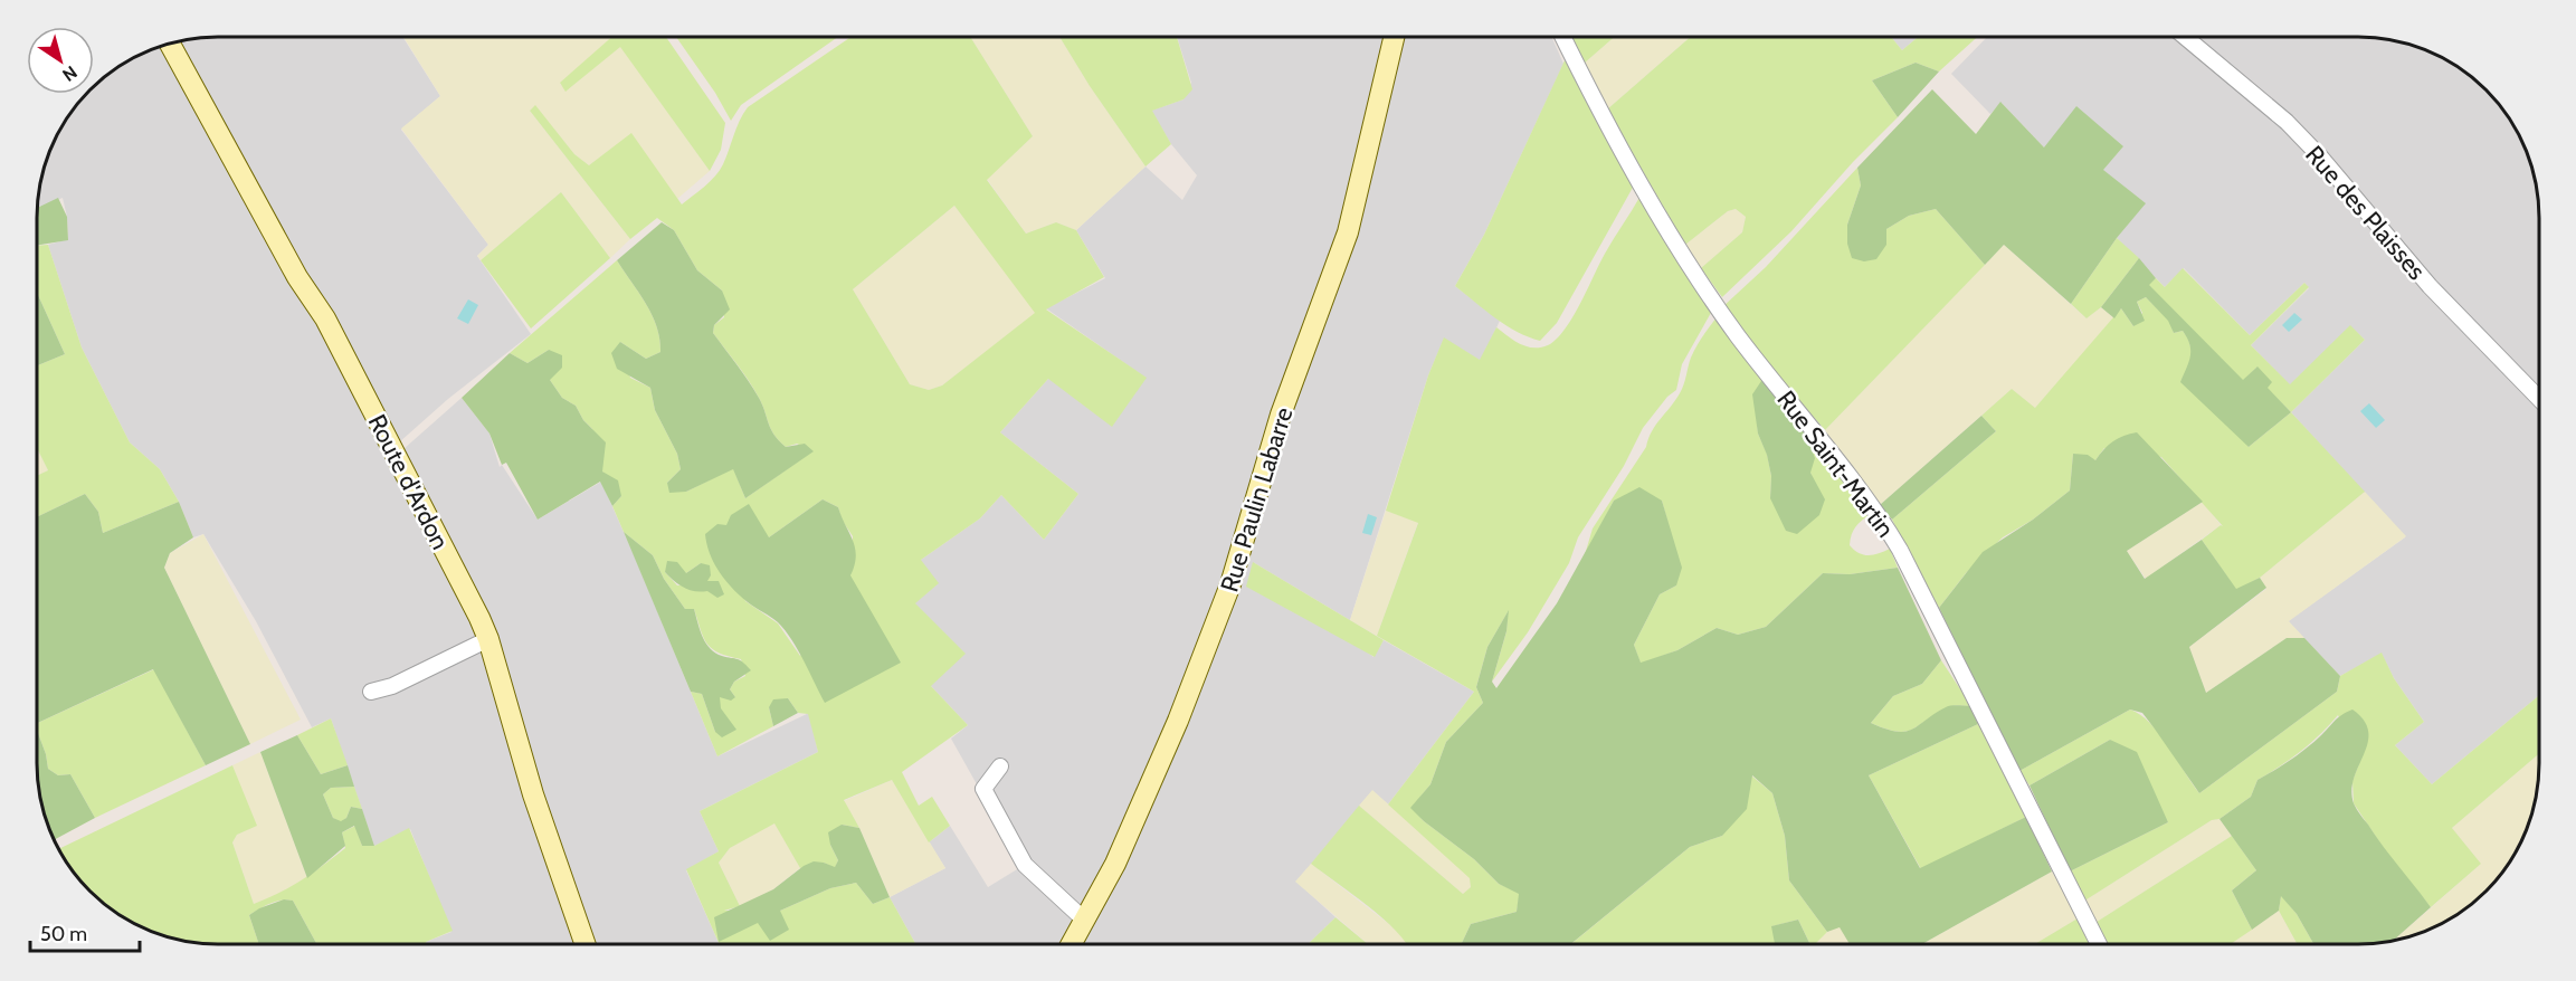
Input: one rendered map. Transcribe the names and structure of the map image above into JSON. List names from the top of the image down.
{
  "streets": {
    "street": [
      "Rue des Plaisses",
      "Rue Saint-Martin",
      "Route d'Ardon",
      "Rue Paulin Labarre"
    ]
  },
  "scale_bar": "50 m",
  "north": "bottom right"
}
